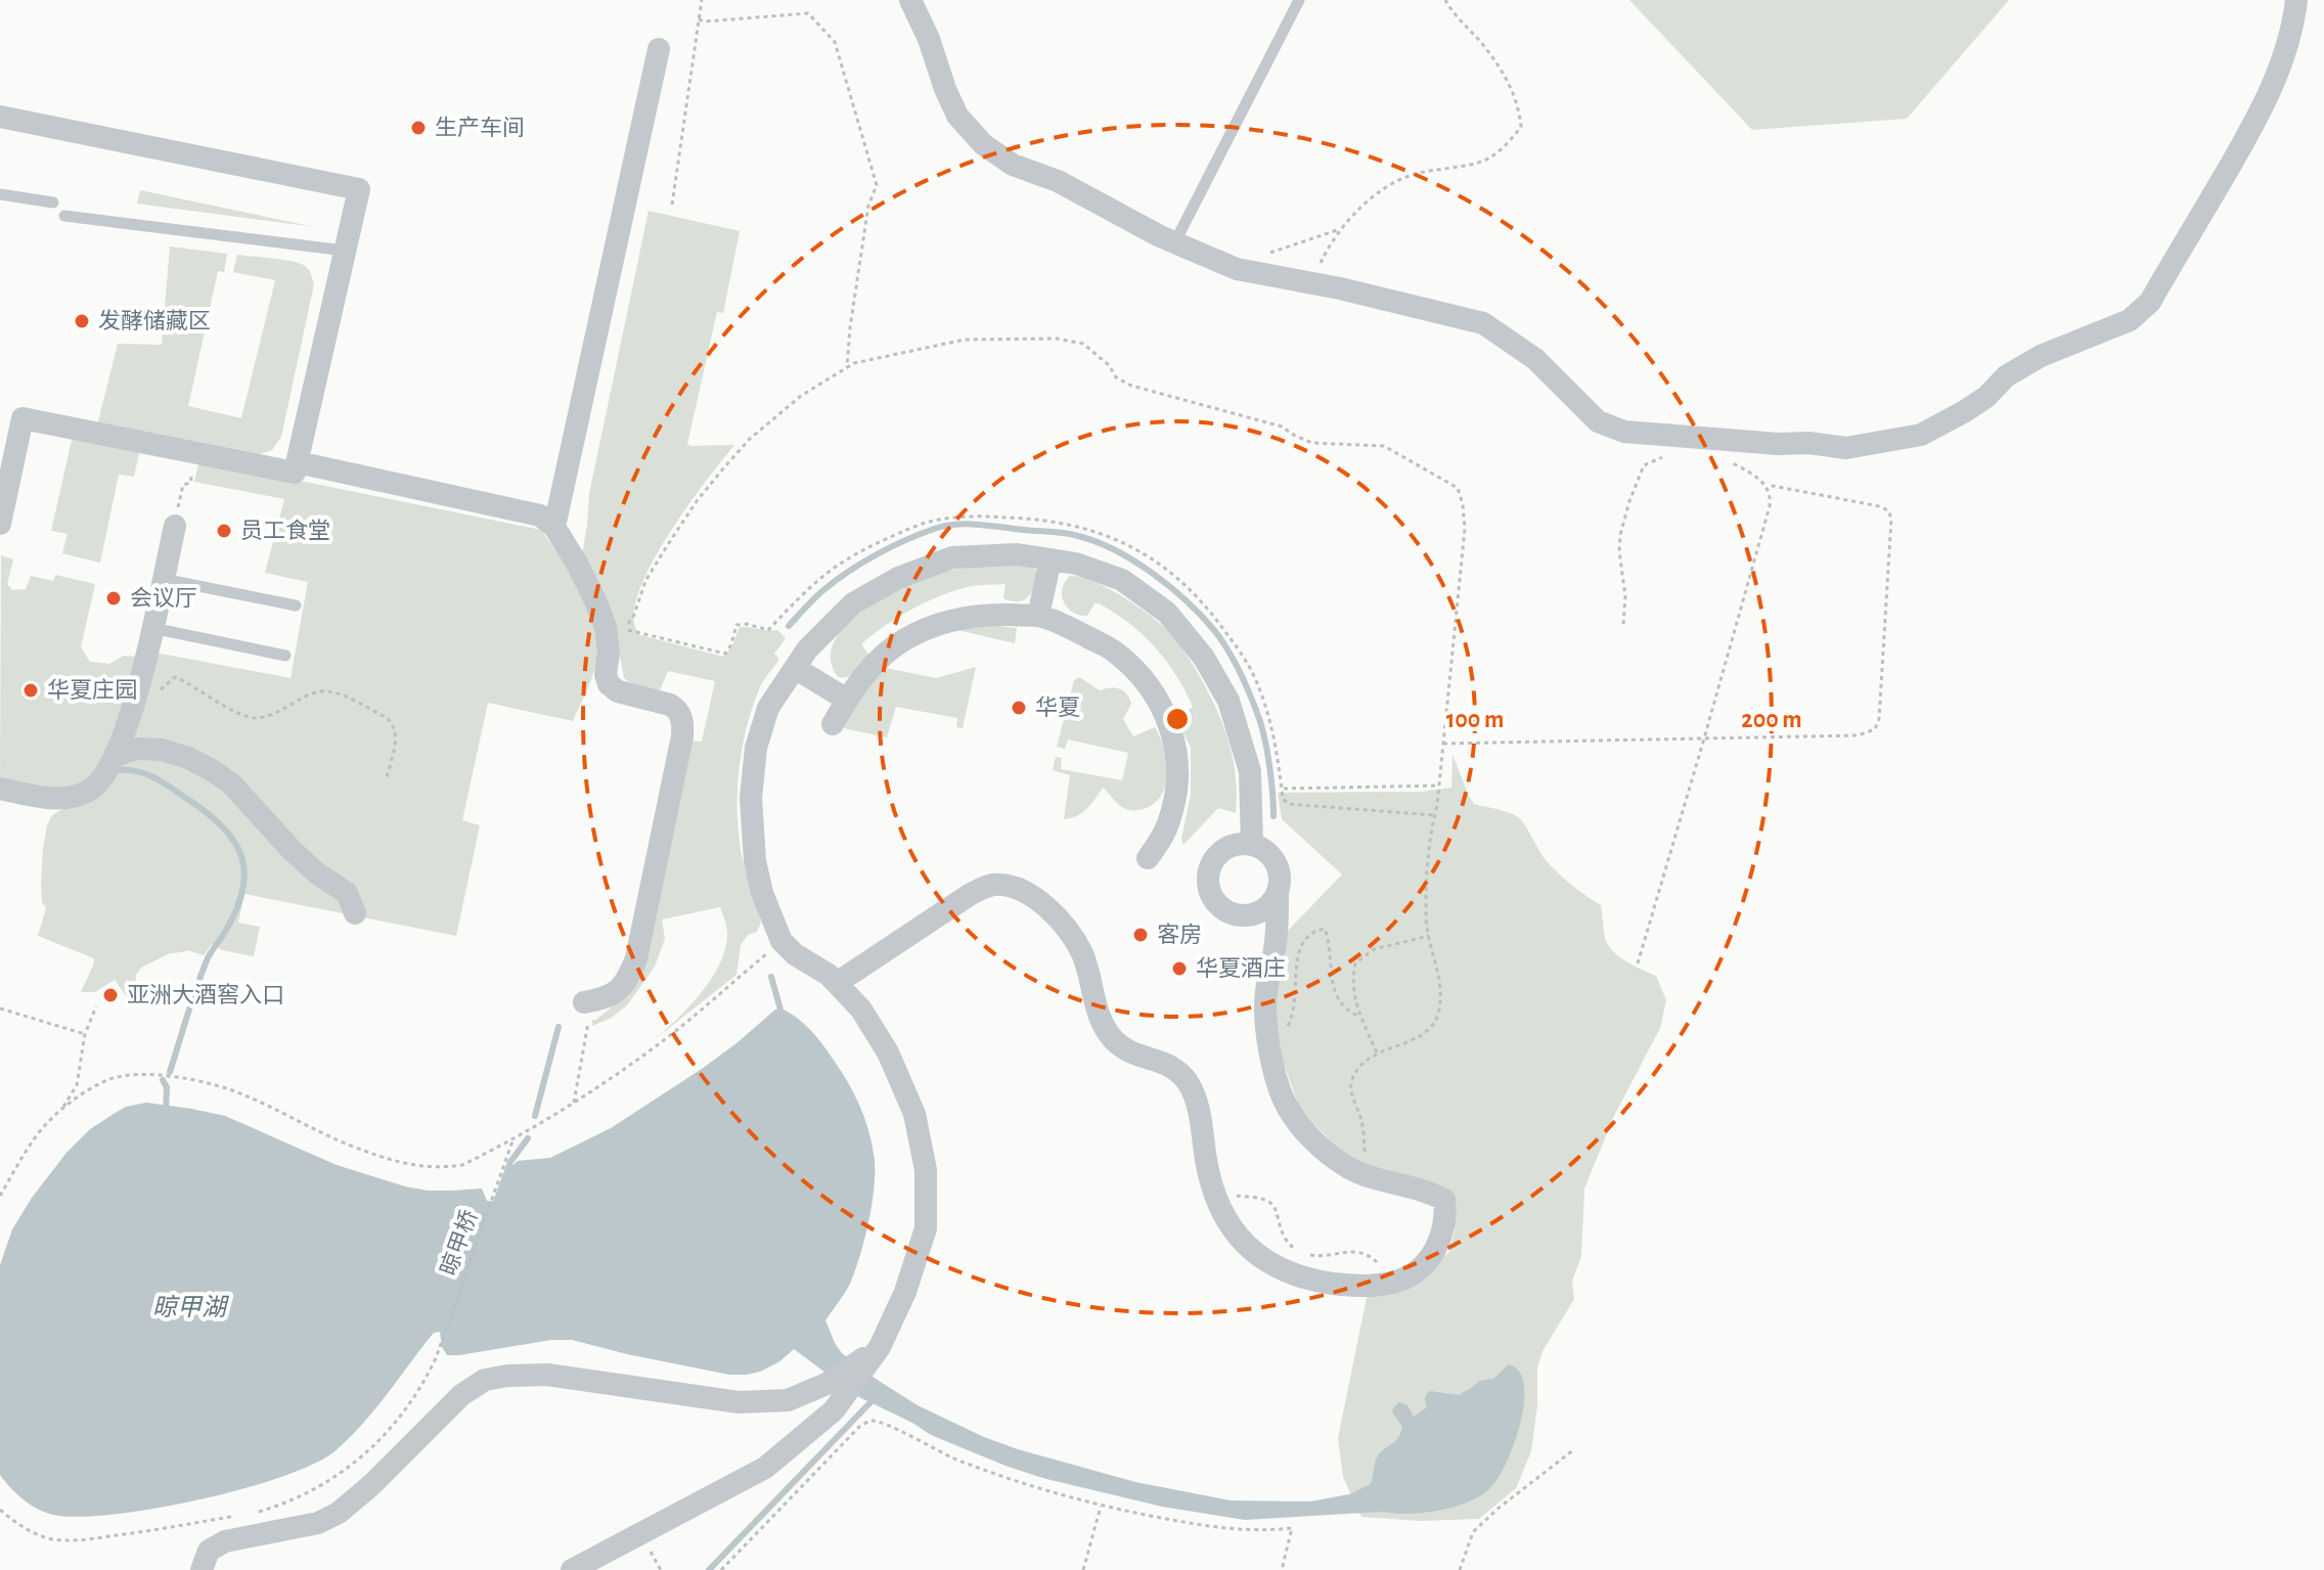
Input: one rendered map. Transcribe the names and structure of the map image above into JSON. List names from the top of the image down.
{
  "streets": {
    "path": ["晾甲桥"]
  },
  "water": ["晾甲湖"],
  "places": [
    "生产车间",
    "发酵储藏区",
    "员工食堂",
    "会议厅",
    "华夏庄园",
    "华夏",
    "客房",
    "华夏酒庄",
    "亚洲大酒窖入口"
  ],
  "rings": ["100 m", "200 m"]
}
